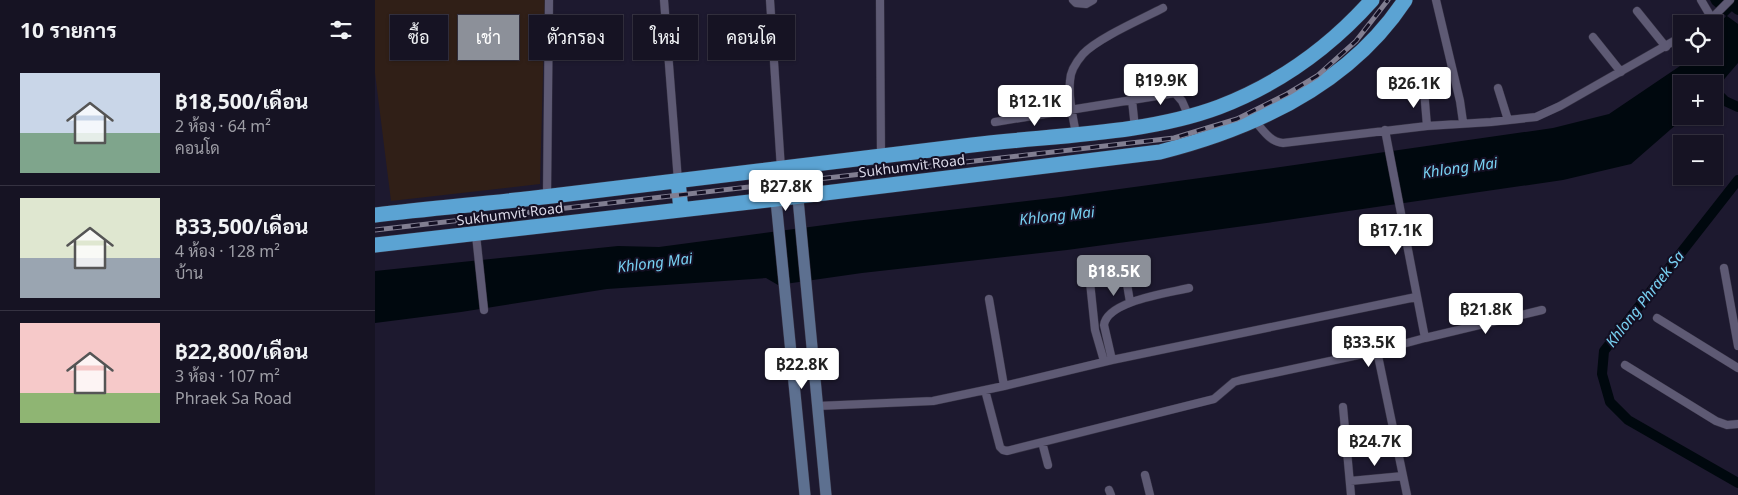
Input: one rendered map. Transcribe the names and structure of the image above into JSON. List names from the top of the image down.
{
  "streets": {
    "highway": ["Sukhumvit Road"]
  },
  "water": ["Khlong Mai", "Khlong Phraek Sa"],
  "page": {
    "heading": "10 รายการ",
    "map_buttons": ["+", "−"],
    "chip": [
      "ซื้อ",
      "เช่า",
      "ตัวกรอง",
      "ใหม่",
      "คอนโด"
    ],
    "list": [
      {
        "name": "฿18,500/เดือน",
        "note": "2 ห้อง · 64 m² · คอนโด"
      },
      {
        "name": "฿33,500/เดือน",
        "note": "4 ห้อง · 128 m² · บ้าน"
      },
      {
        "name": "฿22,800/เดือน",
        "note": "3 ห้อง · 107 m² · Phraek Sa Road"
      }
    ],
    "price": [
      "฿19.9K",
      "฿26.1K",
      "฿12.1K",
      "฿27.8K",
      "฿17.1K",
      "฿18.5K",
      "฿21.8K",
      "฿33.5K",
      "฿22.8K",
      "฿24.7K"
    ]
  }
}
